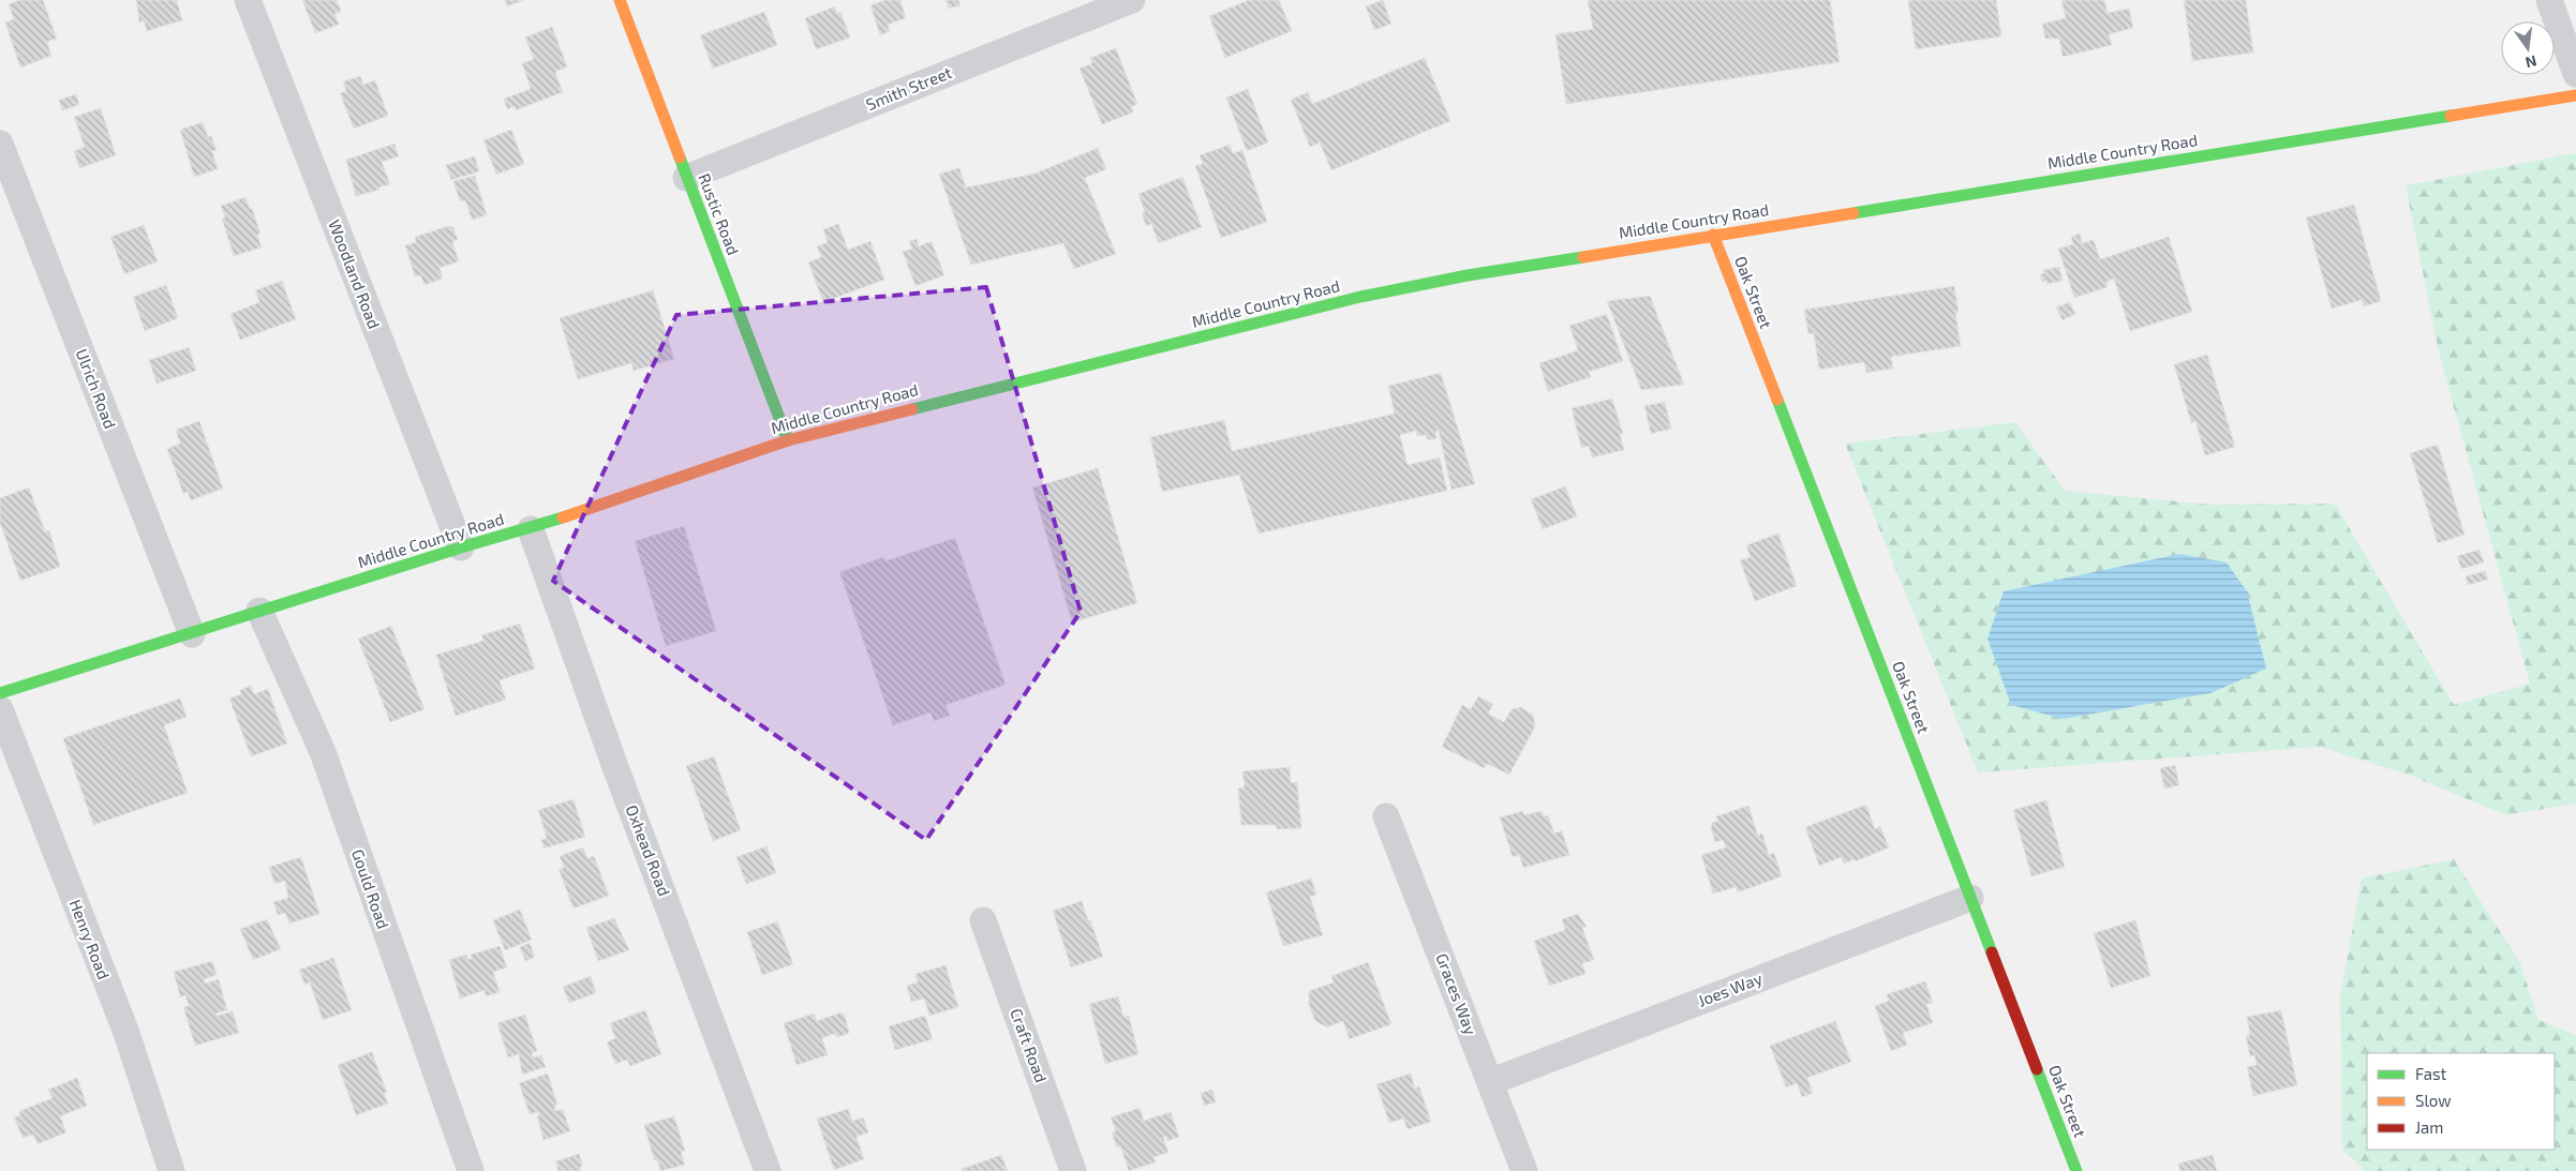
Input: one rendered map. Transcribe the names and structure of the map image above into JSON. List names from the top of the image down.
{
  "streets": {
    "main road": ["Middle Country Road", "Rustic Road", "Oak Street"],
    "street": [
      "Smith Street",
      "Woodland Road",
      "Ulrich Road",
      "Oxhead Road",
      "Gould Road",
      "Henry Road",
      "Joes Way",
      "Graces Way",
      "Craft Road"
    ]
  },
  "crossings": [
    ["Smith Street", "Rustic Road"],
    ["Middle Country Road", "Rustic Road"],
    ["Middle Country Road", "Woodland Road"],
    ["Middle Country Road", "Oak Street"],
    ["Middle Country Road", "Ulrich Road"],
    ["Middle Country Road", "Oxhead Road"],
    ["Middle Country Road", "Gould Road"],
    ["Oak Street", "Joes Way"],
    ["Joes Way", "Graces Way"]
  ],
  "legend": ["Fast", "Slow", "Jam"],
  "north": "bottom"
}
